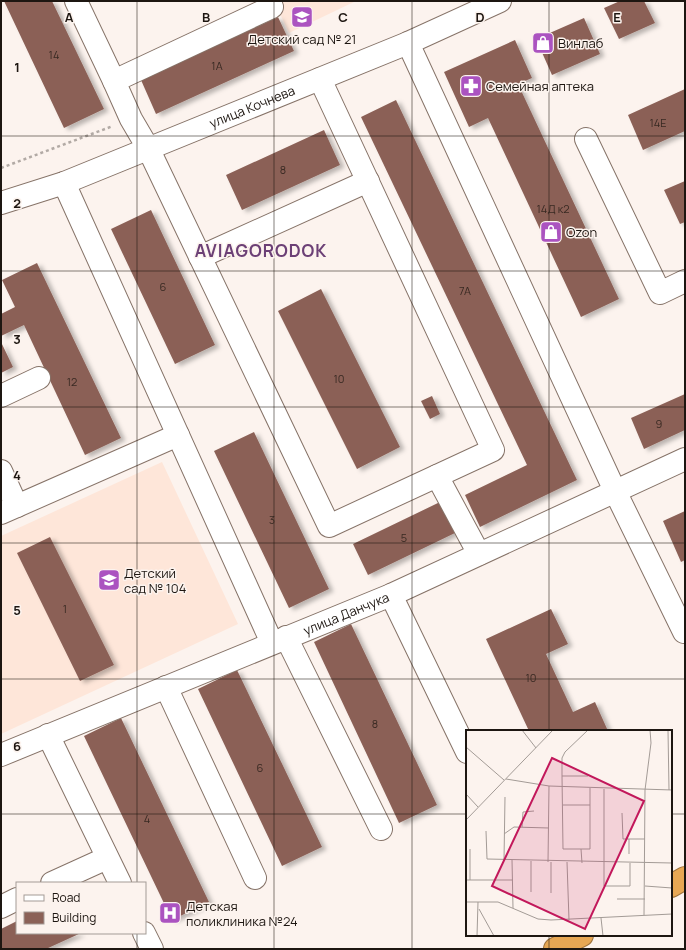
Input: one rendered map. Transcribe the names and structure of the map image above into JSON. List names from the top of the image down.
{
  "streets": {
    "street": ["улица Кочнева", "улица Данчука"]
  },
  "districts": ["AVIAGORODOK"],
  "places": {
    "school or university": ["Детский сад № 21", "Детский сад № 104"],
    "shop": ["Винлаб", "Ozon"],
    "pharmacy": ["Семейная аптека"],
    "hospital": ["Детская поликлиника №24"]
  },
  "house_numbers": [
    "14",
    "1А",
    "14Е",
    "8",
    "14Д к2",
    "6",
    "7А",
    "10",
    "12",
    "9",
    "3",
    "5",
    "1",
    "10",
    "8",
    "6",
    "4"
  ],
  "legend": ["Road", "Building"],
  "grid": {
    "columns": [
      "A",
      "B",
      "C",
      "D",
      "E"
    ],
    "rows": [
      "1",
      "2",
      "3",
      "4",
      "5",
      "6"
    ]
  }
}
